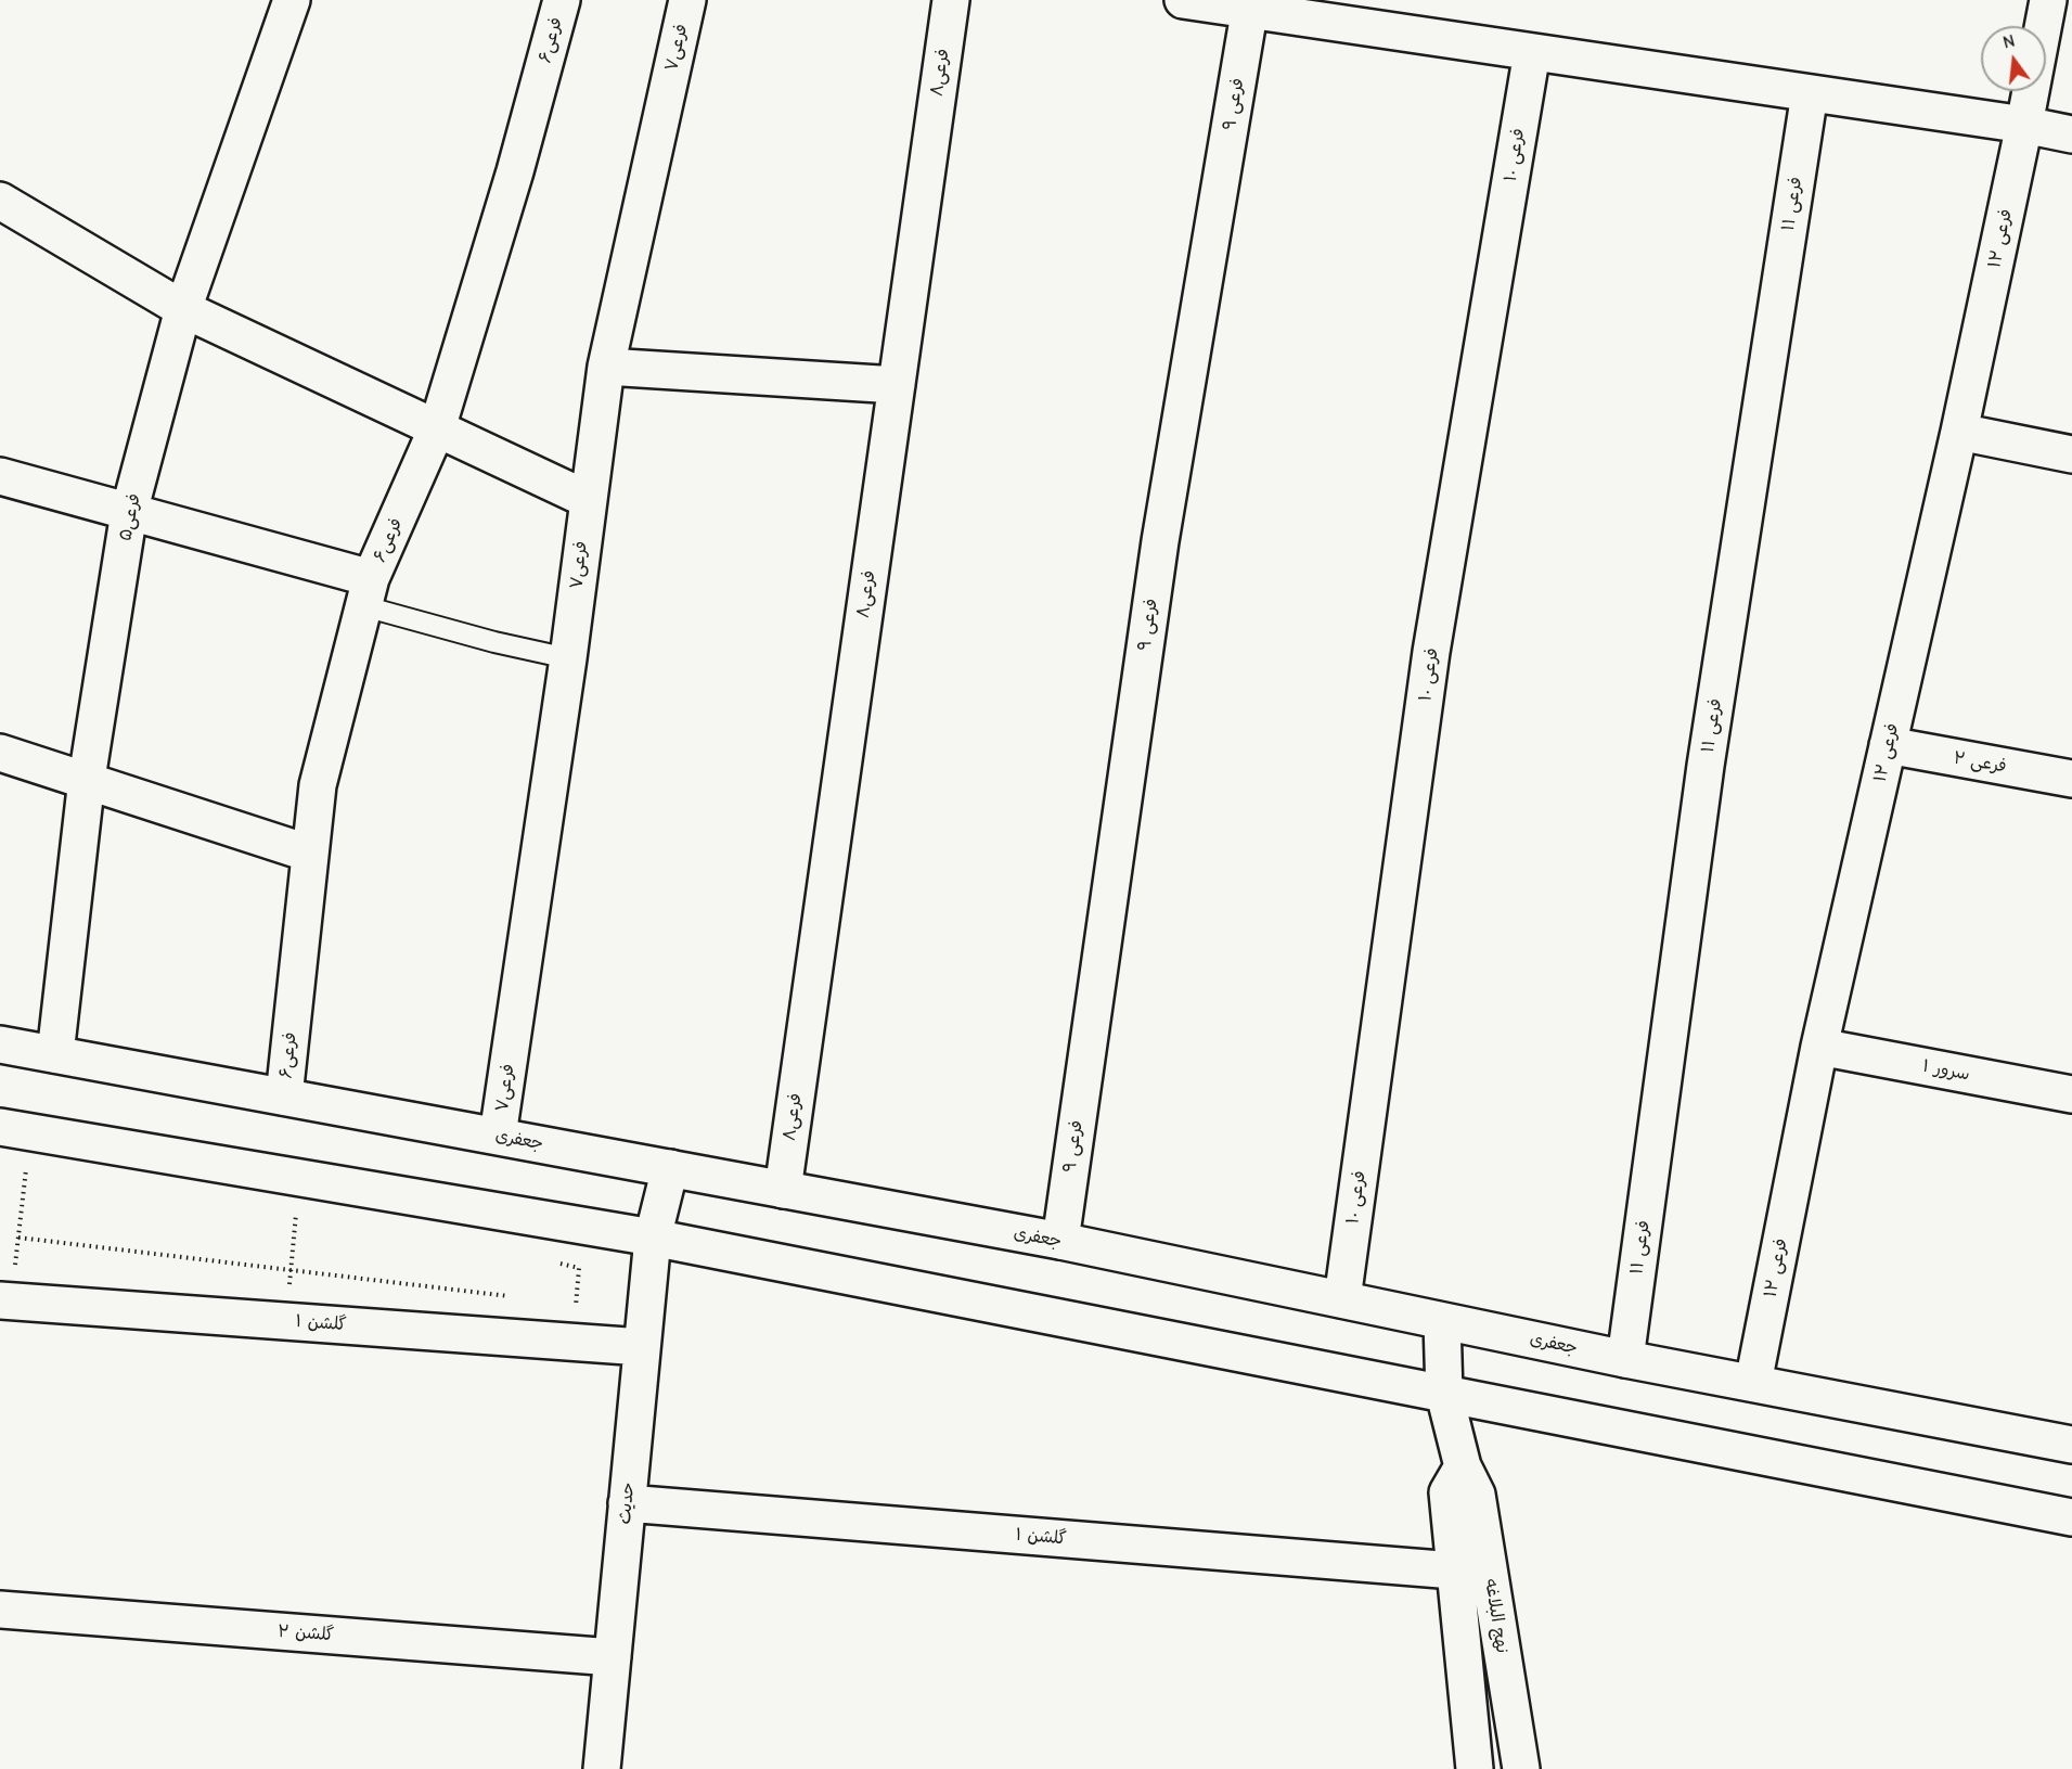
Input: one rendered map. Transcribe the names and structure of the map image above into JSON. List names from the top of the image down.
{
  "streets": {
    "street": [
      "فرعی۶",
      "فرعی۷",
      "فرعی۸",
      "فرعی ۹",
      "فرعی ۱۰",
      "فرعی ۱۱",
      "فرعی ۱۲",
      "فرعی۵",
      "فرعی ۲",
      "سرور ۱",
      "جعفری",
      "گلشن ۱",
      "حدیث",
      "نهج البلاغه",
      "گلشن ۲"
    ]
  },
  "crossings": [
    ["فرعی۶", "جعفری"],
    ["فرعی۷", "جعفری"],
    ["فرعی۸", "جعفری"],
    ["فرعی ۹", "جعفری"],
    ["فرعی ۱۰", "جعفری"],
    ["فرعی ۱۱", "جعفری"],
    ["فرعی ۱۲", "فرعی ۲"],
    ["فرعی ۱۲", "سرور ۱"],
    ["فرعی ۱۲", "جعفری"],
    ["فرعی۵", "جعفری"],
    ["جعفری", "حدیث"],
    ["جعفری", "نهج البلاغه"],
    ["گلشن ۱", "حدیث"],
    ["گلشن ۱", "نهج البلاغه"],
    ["حدیث", "گلشن ۲"]
  ],
  "north": "top"
}
